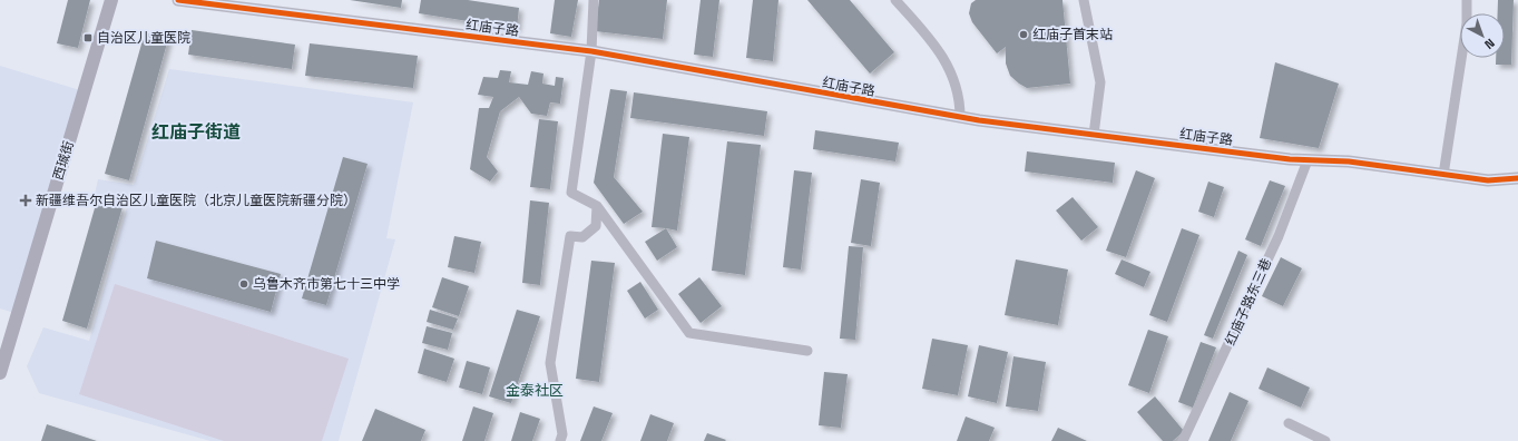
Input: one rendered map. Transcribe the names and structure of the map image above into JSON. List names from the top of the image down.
{
  "streets": {
    "main road": ["西珹街"],
    "street": ["红庙子路", "红庙子路东三巷"]
  },
  "crossings": [
    ["红庙子路", "红庙子路东三巷"]
  ],
  "districts": ["红庙子街道", "金泰社区"],
  "places": {
    "other": ["红庙子首末站", "乌鲁木齐市第七十三中学"],
    "transit": ["自治区儿童医院"],
    "health": ["新疆维吾尔自治区儿童医院（北京儿童医院新疆分院）"]
  },
  "north": "bottom right"
}
